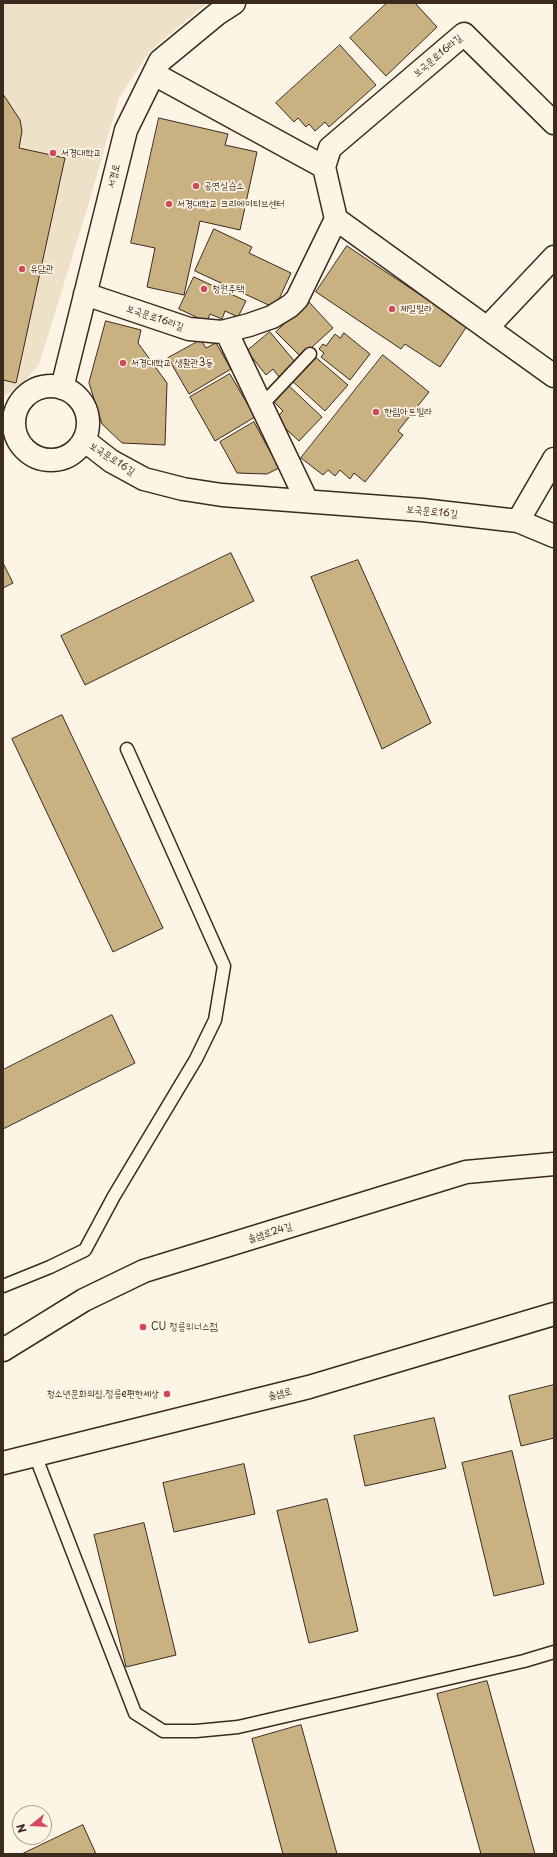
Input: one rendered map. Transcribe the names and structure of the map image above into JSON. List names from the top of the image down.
{
  "streets": {
    "street": [
      "보국문로16라길",
      "서경로",
      "보국문로16길",
      "솔샘로24길",
      "솔샘로"
    ]
  },
  "crossings": [
    ["보국문로16라길", "서경로"],
    ["서경로", "보국문로16길"]
  ],
  "places": [
    "서경대학교",
    "공연실습소",
    "서경대학교 크리에이티브센터",
    "유담관",
    "청원주택",
    "제일빌라",
    "서경대학교 생활관3동",
    "한림아트빌라",
    "CU 정릉위너스점",
    "청소년문화의집.정릉e편한세상"
  ],
  "north": "left"
}
